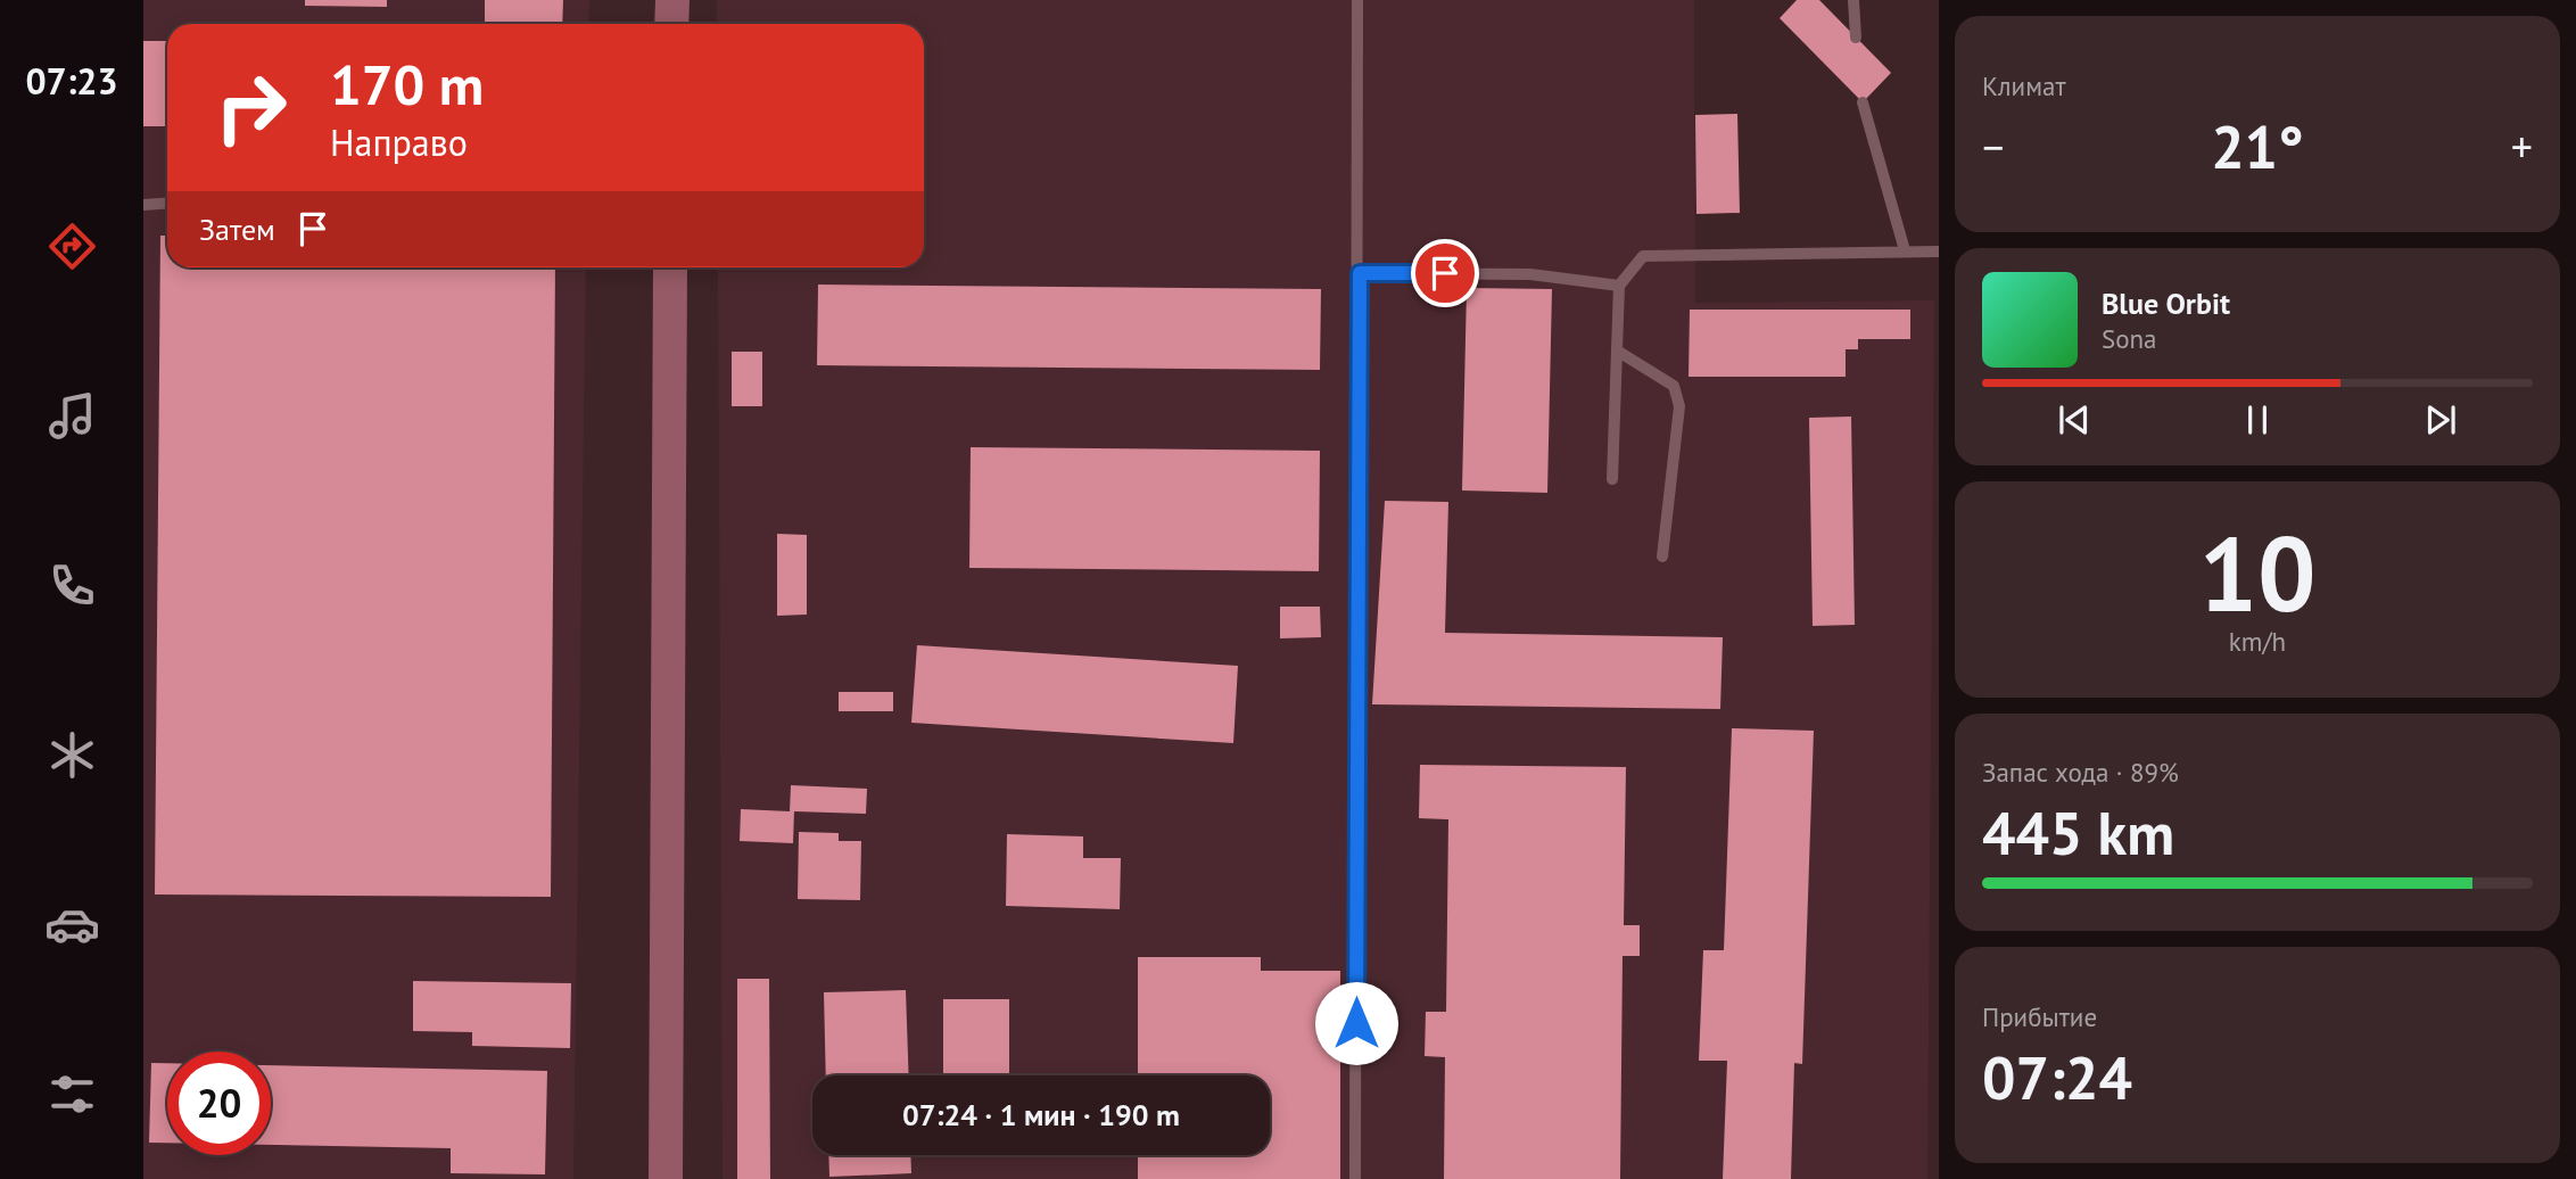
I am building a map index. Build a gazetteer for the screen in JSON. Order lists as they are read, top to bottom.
{
  "page": {
    "tabs": "07:23",
    "tile": [
      "Климат",
      ["10", "km/h"],
      ["Запас хода · 89%", "445 km"],
      ["Прибытие", "07:24"]
    ],
    "turn": ["170 m", "Направо"],
    "heat": ["−", "21°", "+"],
    "then": "Затем",
    "song": ["Blue Orbit", "Sona"],
    "limit": "20",
    "trip": "07:24 · 1 мин · 190 m"
  }
}
